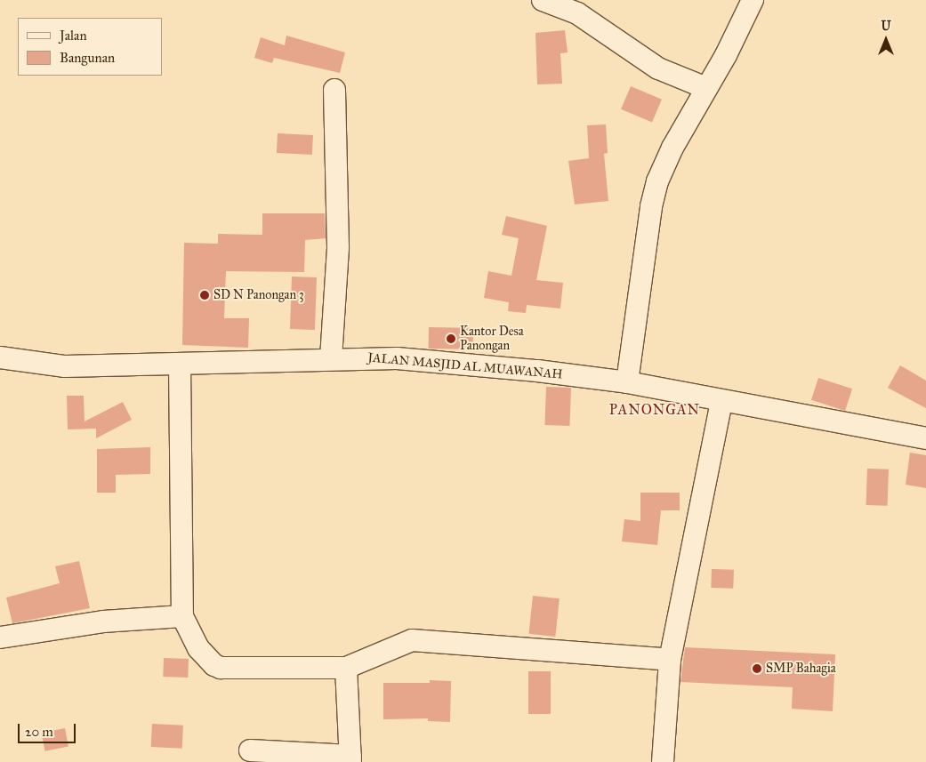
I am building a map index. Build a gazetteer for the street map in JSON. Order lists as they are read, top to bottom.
{
  "streets": {
    "street": ["JALAN MASJID AL MUAWANAH"]
  },
  "districts": ["PANONGAN"],
  "places": ["SD N Panongan 3", "Kantor Desa Panongan", "SMP Bahagia"],
  "legend": ["Jalan", "Bangunan"],
  "scale_bar": "20 m",
  "north": "top"
}
